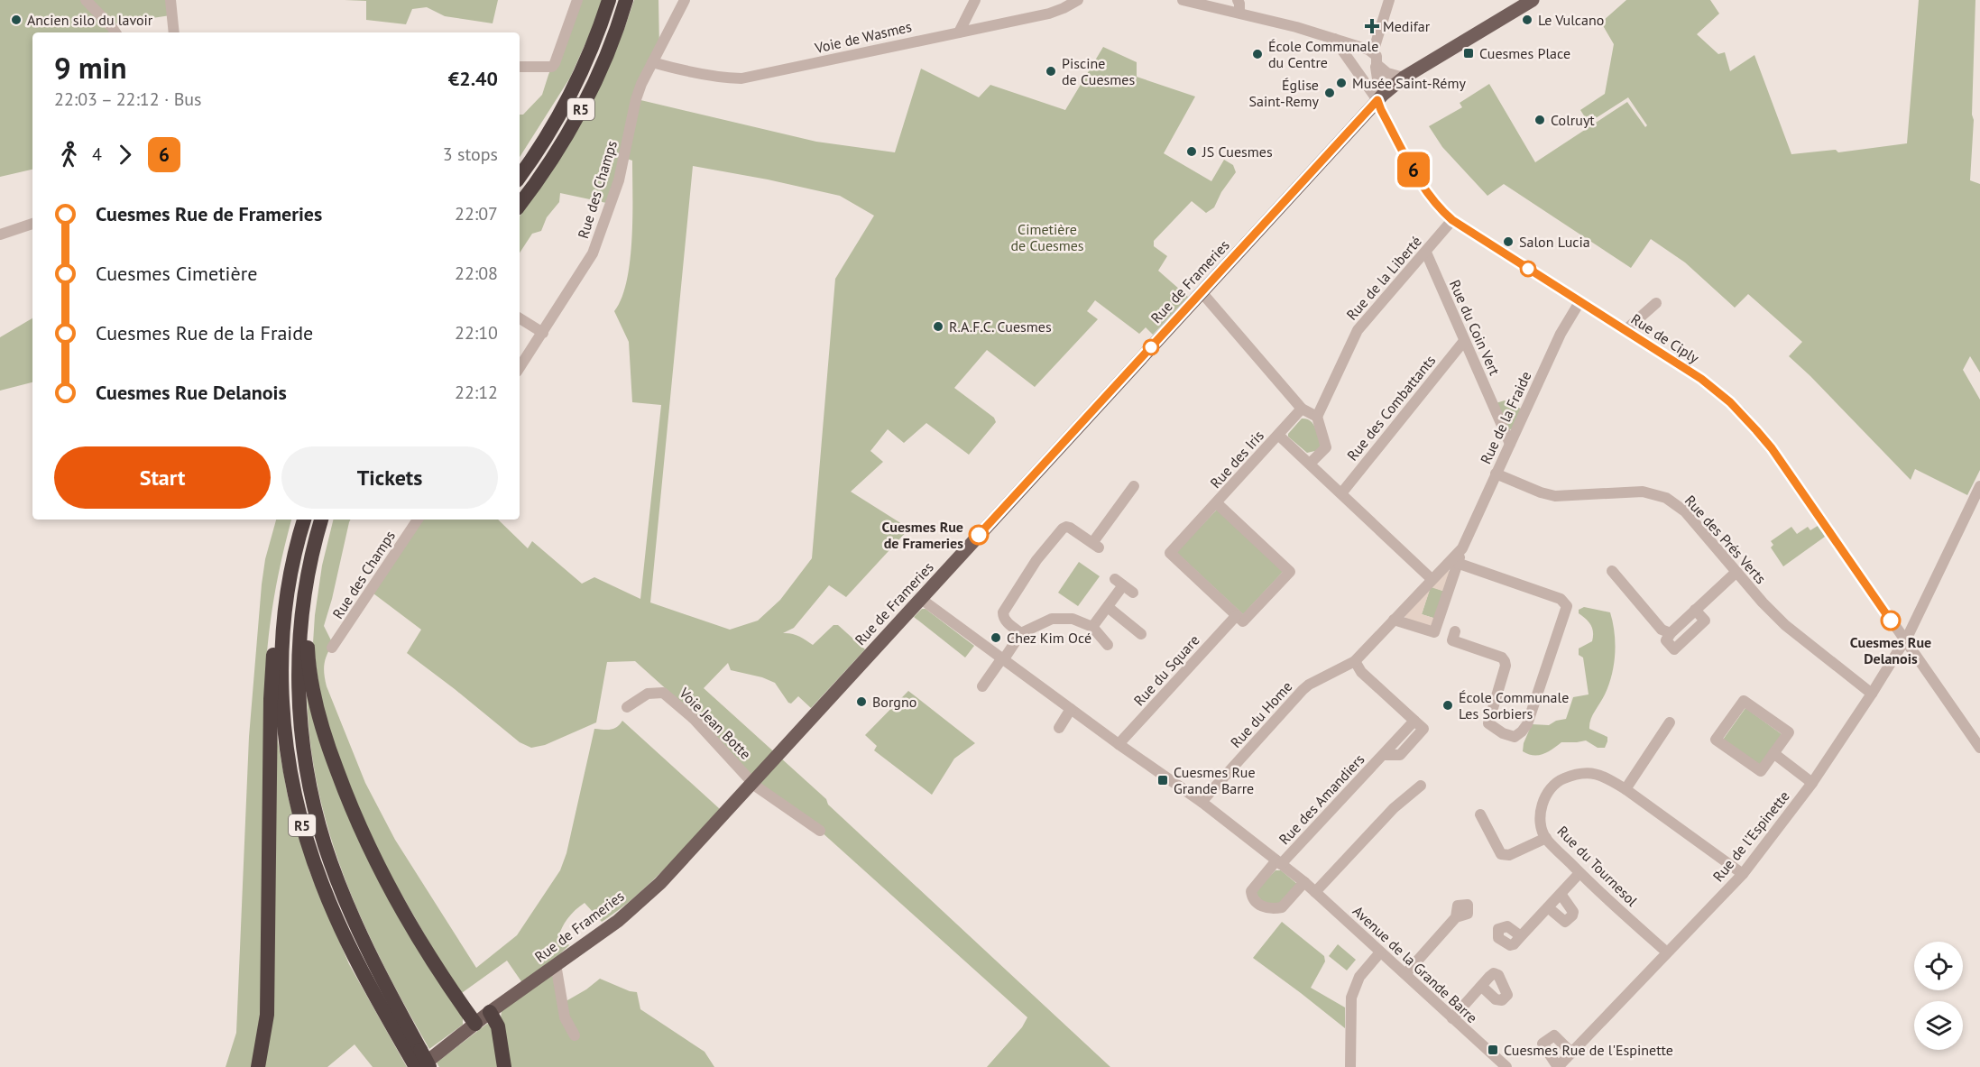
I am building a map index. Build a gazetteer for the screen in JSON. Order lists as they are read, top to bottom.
{
  "streets": {
    "highway": ["R5"],
    "main road": ["Rue de Frameries"],
    "street": [
      "Voie de Wasmes",
      "Rue des Champs",
      "Rue de la Liberté",
      "Rue du Coin Vert",
      "Rue de Ciply",
      "Rue des Combattants",
      "Rue de la Fraide",
      "Rue des Iris",
      "Rue des Prés Verts",
      "Rue du Square",
      "Rue du Home",
      "Voie Jean Botte",
      "Rue des Amandiers",
      "Rue de l'Espinette",
      "Rue du Tournesol",
      "Avenue de la Grande Barre"
    ]
  },
  "crossings": [
    ["Voie de Wasmes", "Rue des Champs"],
    ["R5", "Rue de Frameries"],
    ["Rue de la Liberté", "Rue du Coin Vert"],
    ["Rue de la Liberté", "Rue de Ciply"],
    ["Rue de Frameries", "Rue de Ciply"],
    ["Rue de Frameries", "Voie Jean Botte"],
    ["Rue de Frameries", "Avenue de la Grande Barre"],
    ["Rue du Coin Vert", "Rue des Combattants"],
    ["Rue du Coin Vert", "Rue de la Fraide"],
    ["Rue de Ciply", "Rue de la Fraide"],
    ["Rue de Ciply", "Rue de l'Espinette"],
    ["Rue de la Fraide", "Rue des Prés Verts"],
    ["Rue de la Fraide", "Rue du Home"],
    ["Rue de la Fraide", "Rue des Amandiers"],
    ["Rue des Iris", "Rue du Square"],
    ["Rue des Prés Verts", "Rue de l'Espinette"],
    ["Rue du Square", "Avenue de la Grande Barre"],
    ["Rue du Home", "Rue des Amandiers"],
    ["Rue du Home", "Avenue de la Grande Barre"],
    ["Rue des Amandiers", "Avenue de la Grande Barre"],
    ["Rue de l'Espinette", "Rue du Tournesol"]
  ],
  "parks": ["Cimetière de Cuesmes"],
  "places": {
    "other": [
      "Ancien silo du lavoir",
      "Le Vulcano",
      "École Communale du Centre",
      "Piscine de Cuesmes",
      "Musée Saint-Rémy",
      "Église Saint-Remy",
      "Colruyt",
      "JS Cuesmes",
      "Salon Lucia",
      "R.A.F.C. Cuesmes",
      "Cuesmes Rue de Frameries",
      "Cuesmes Rue Delanois",
      "Chez Kim Océ",
      "Borgno",
      "École Communale Les Sorbiers"
    ],
    "health": ["Medifar"],
    "transit": ["Cuesmes Place", "Cuesmes Rue Grande Barre", "Cuesmes Rue de l'Espinette"]
  },
  "lines": ["bus line 6"],
  "page": {
    "on_map": "6",
    "heading": ["9 min", "22:03 – 22:12 · Bus", "€2.40"],
    "legs": ["4", "6", "3 stops"],
    "list": [
      {
        "name": "Cuesmes Rue de Frameries",
        "value": "22:07"
      },
      {
        "name": "Cuesmes Cimetière",
        "value": "22:08"
      },
      {
        "name": "Cuesmes Rue de la Fraide",
        "value": "22:10"
      },
      {
        "name": "Cuesmes Rue Delanois",
        "value": "22:12"
      }
    ],
    "buttons": ["Start", "Tickets"]
  }
}
